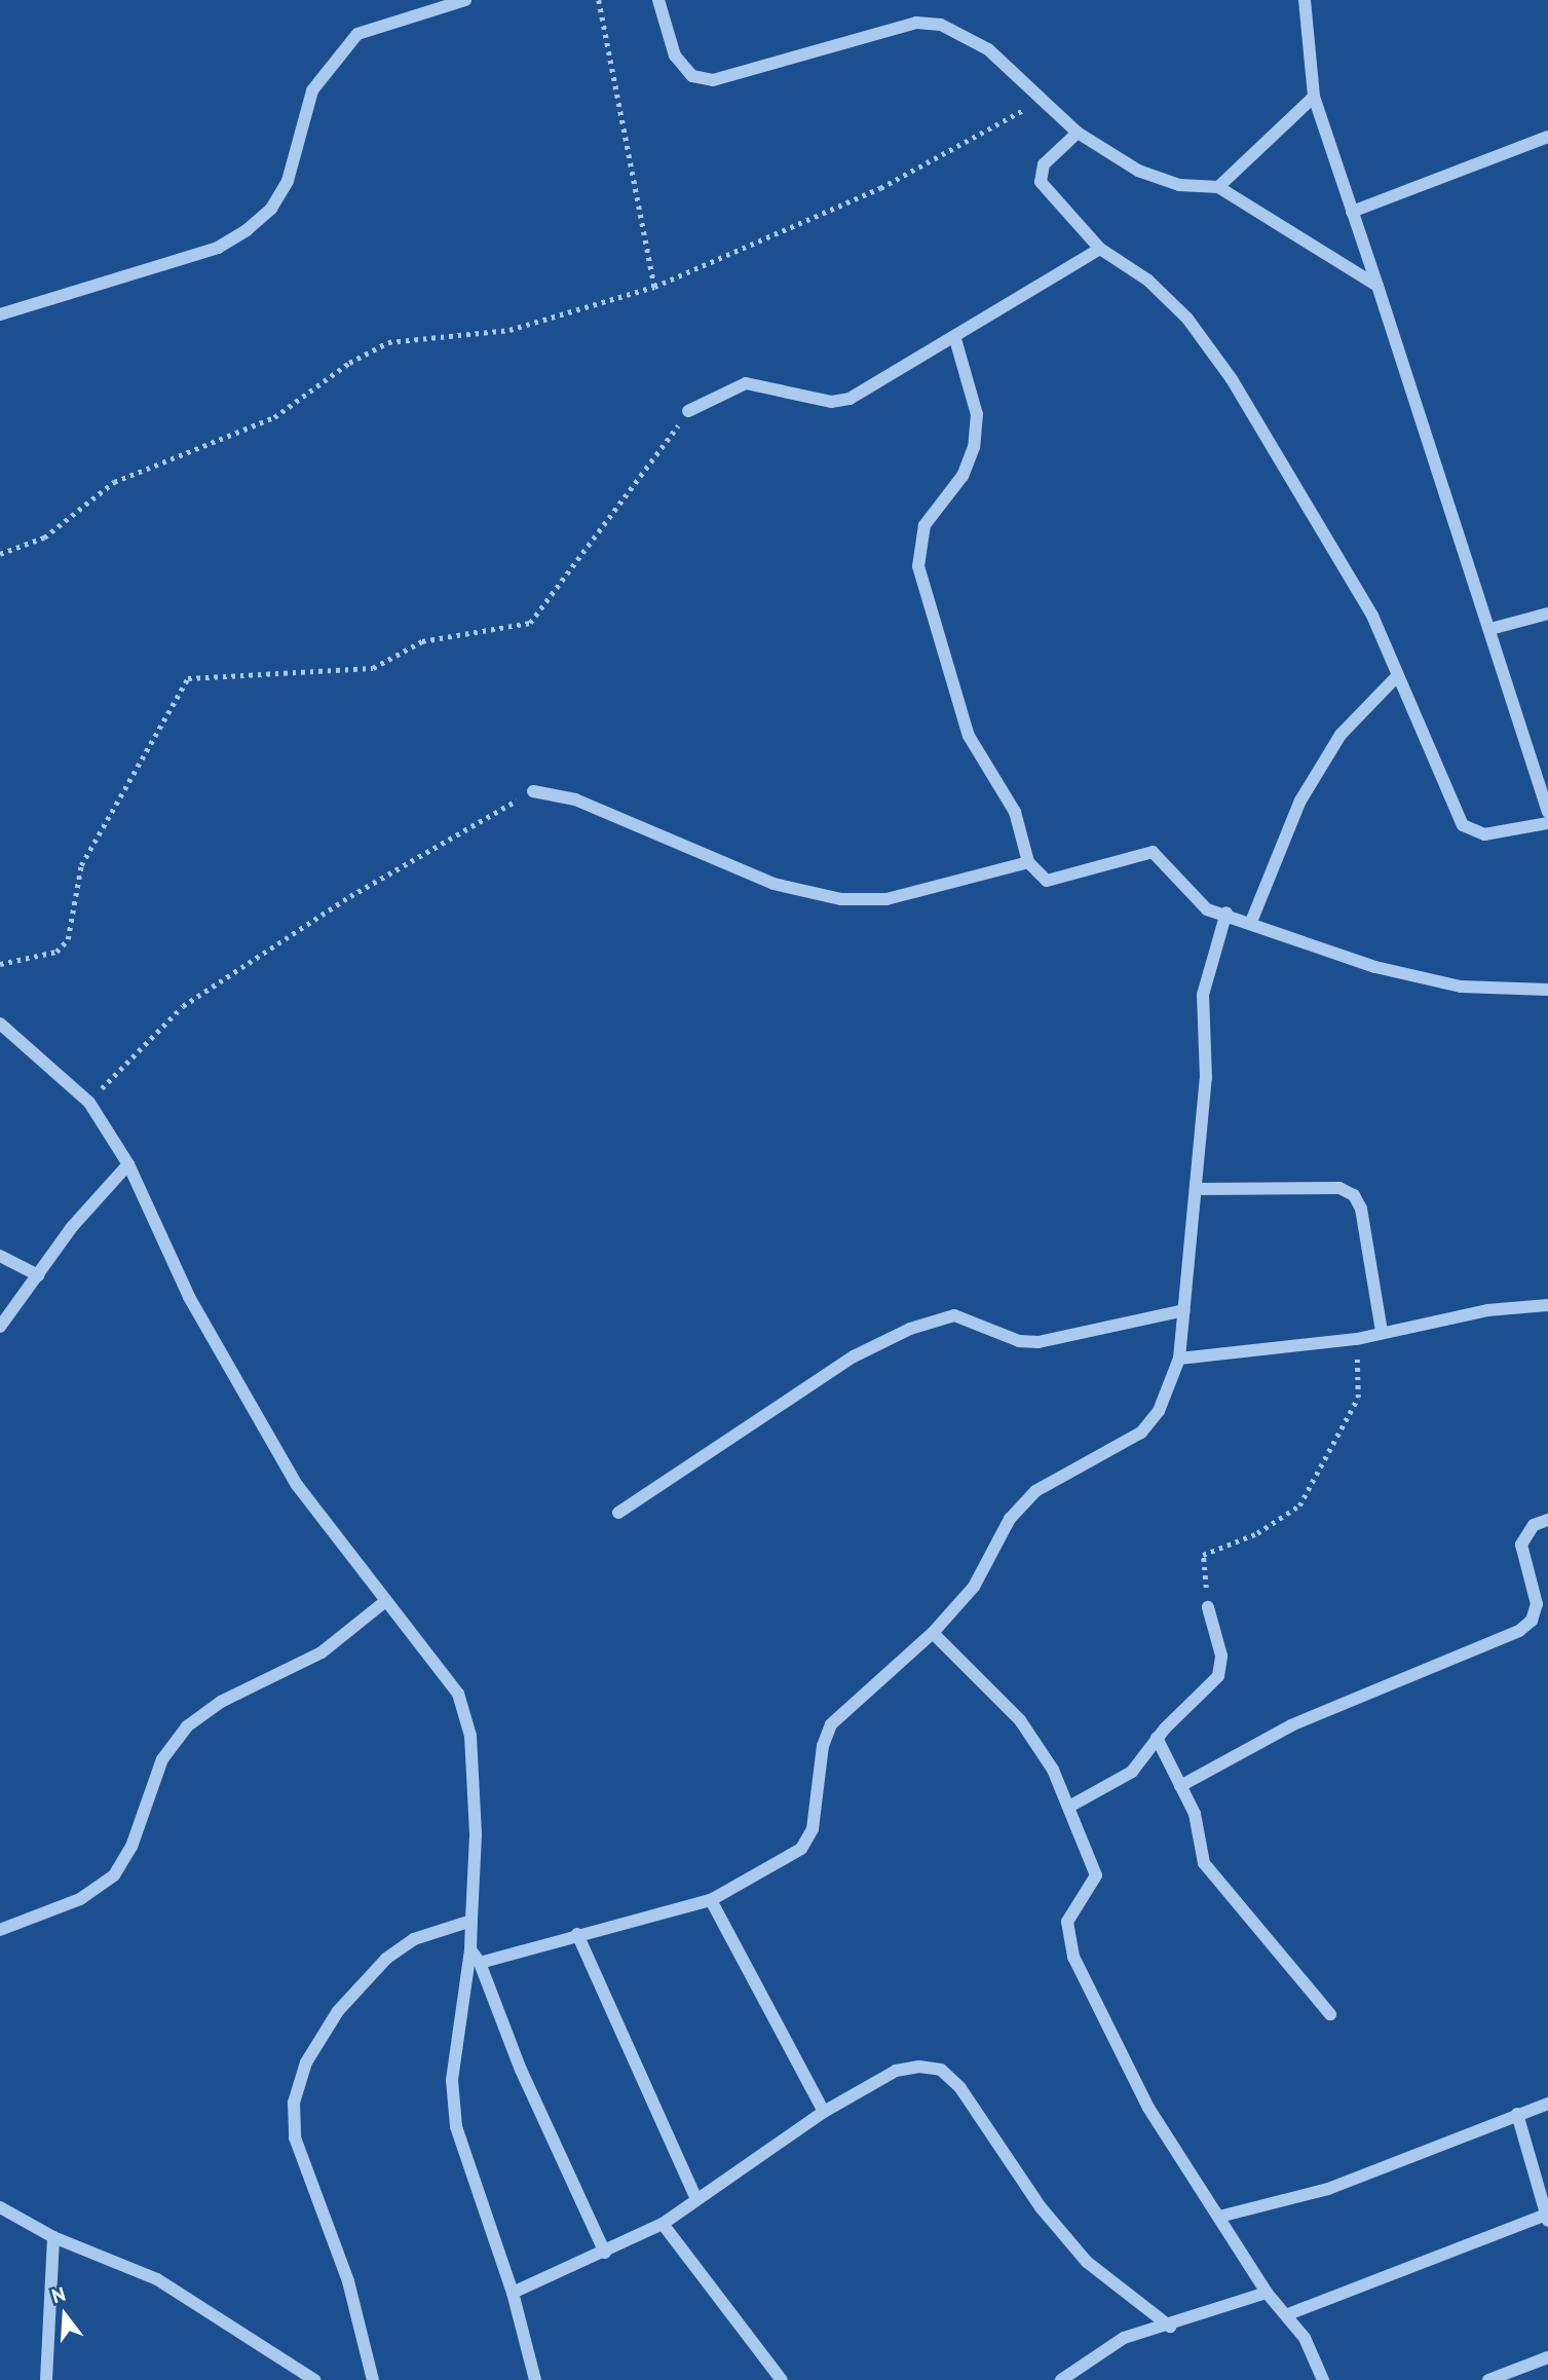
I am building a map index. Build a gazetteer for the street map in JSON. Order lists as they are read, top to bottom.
{
  "north": "top"
}
